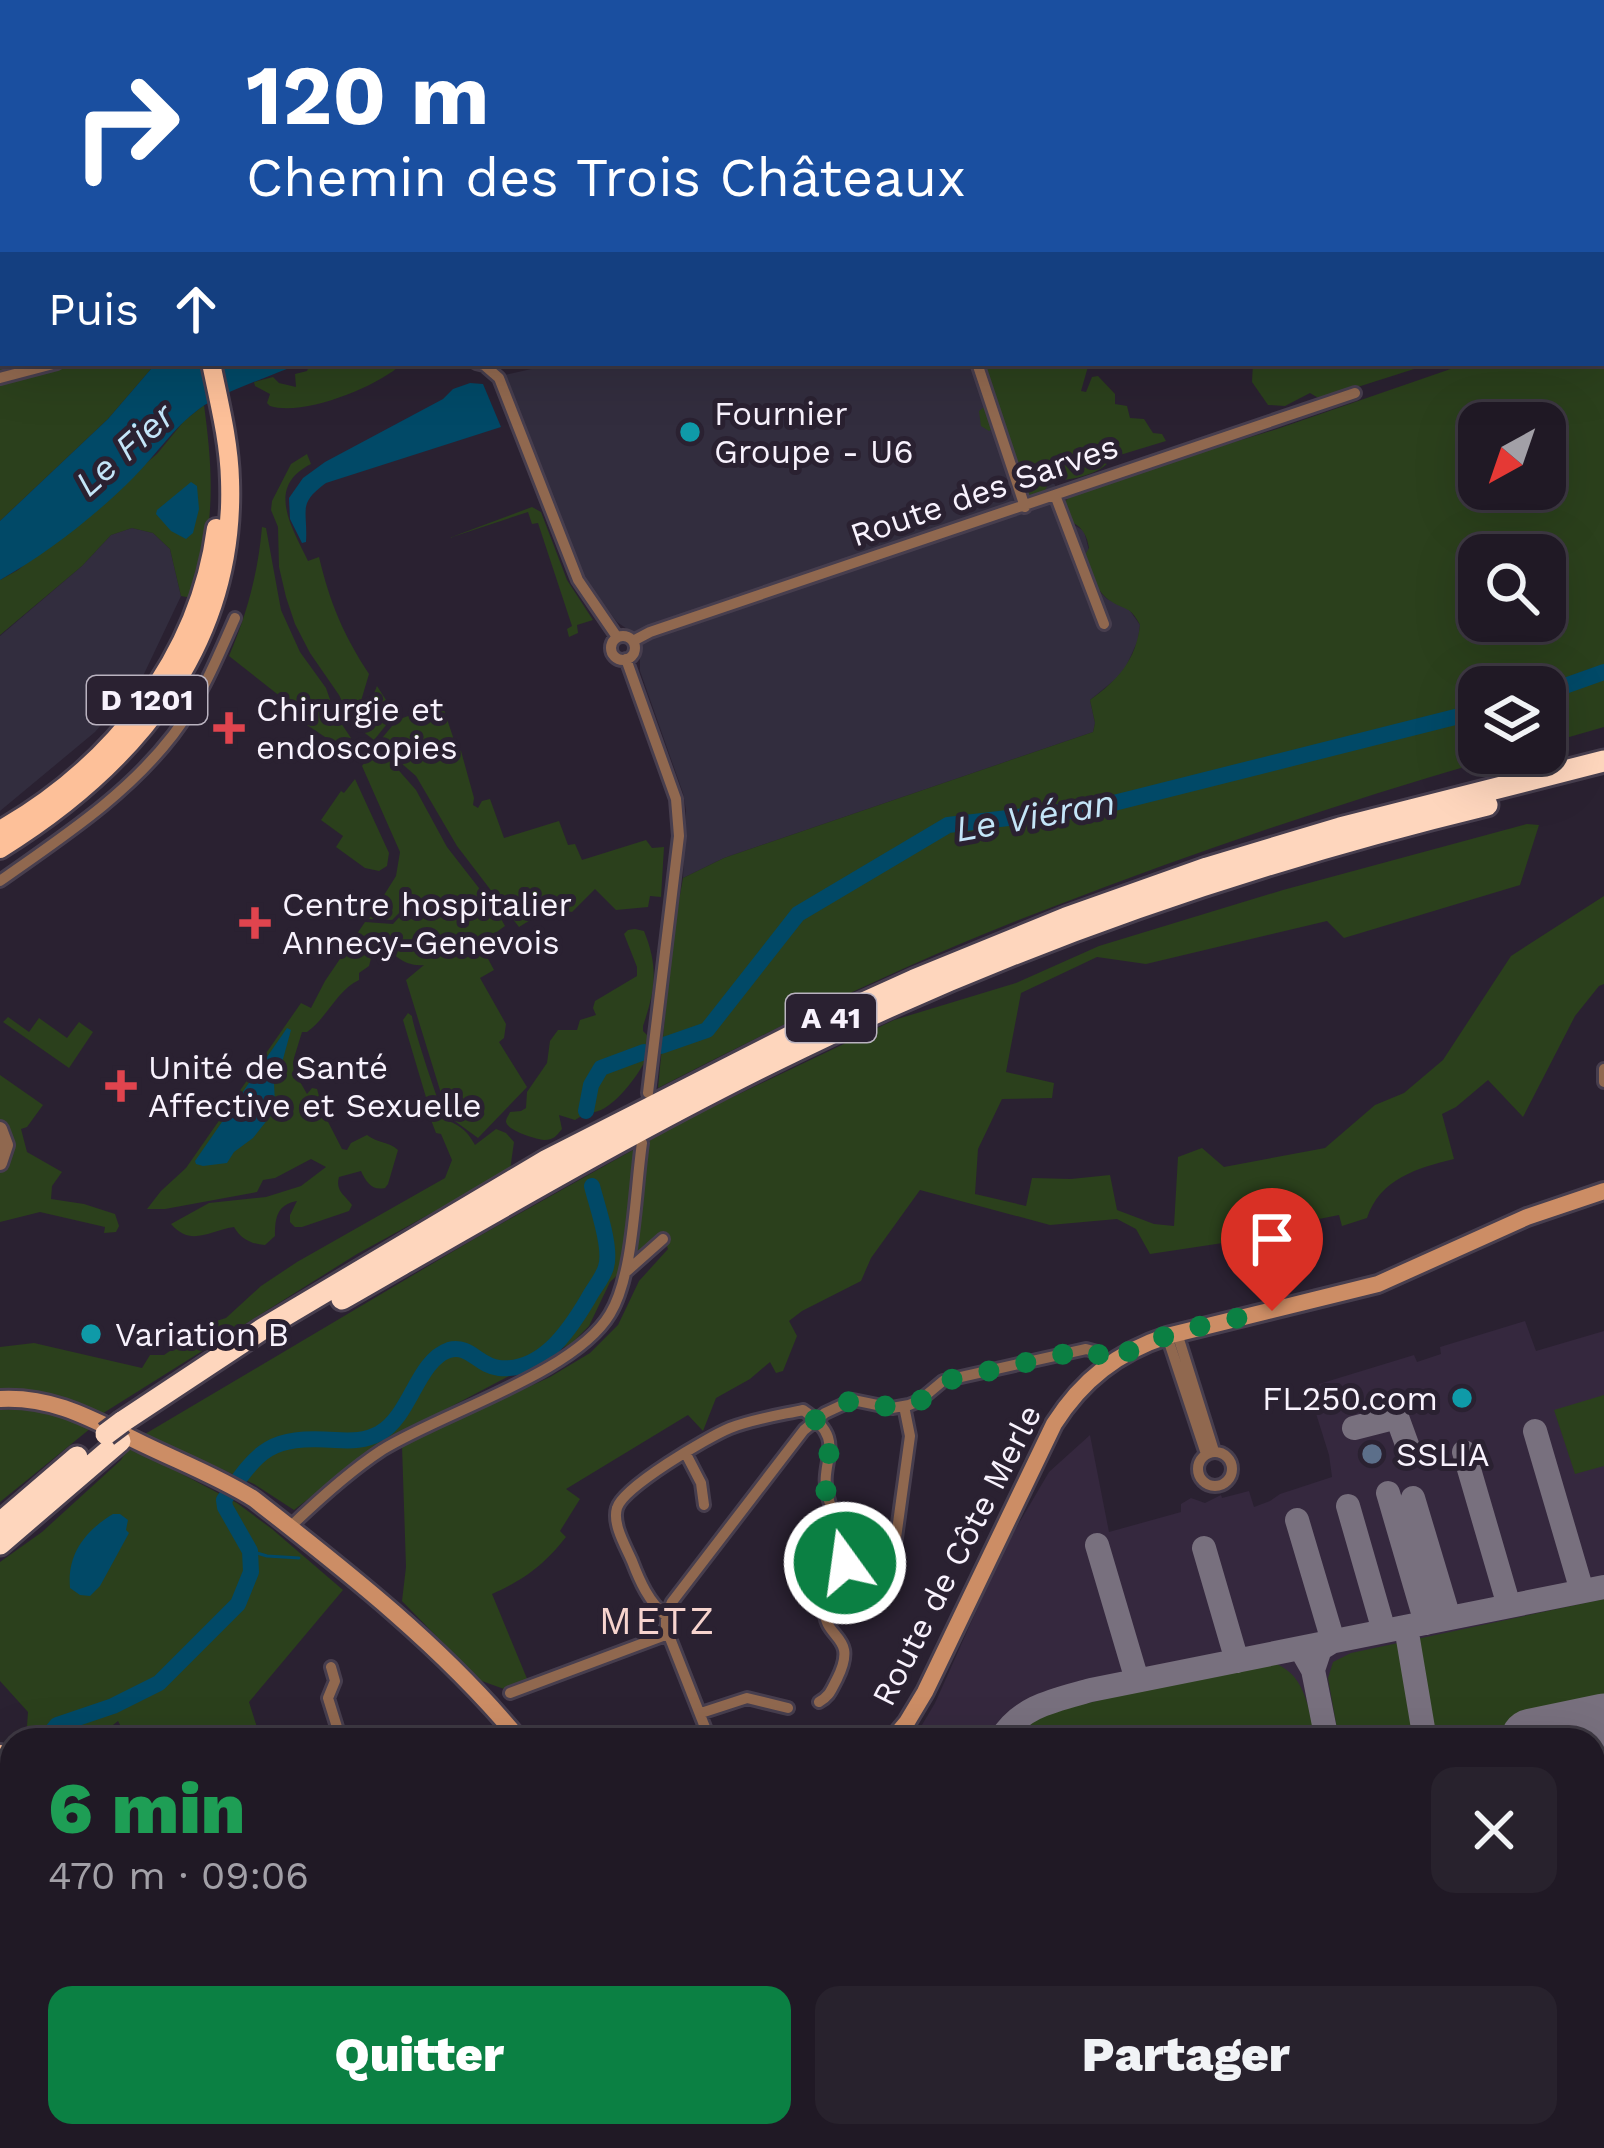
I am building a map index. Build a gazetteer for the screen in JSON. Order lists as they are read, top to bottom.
{
  "streets": {
    "highway": ["D 1201", "A 41"],
    "main road": ["Route de Côte Merle"],
    "street": ["Route des Sarves"]
  },
  "districts": ["METZ"],
  "water": ["Le Fier", "Le Viéran"],
  "places": {
    "other": [
      "Fournier Groupe - U6",
      "Variation B",
      "FL250.com",
      "SSLIA"
    ],
    "health": ["Chirurgie et endoscopies", "Centre hospitalier Annecy-Genevois", "Unité de Santé Affective et Sexuelle"]
  },
  "north": "bottom left",
  "page": {
    "turn": ["120 m", "Chemin des Trois Châteaux"],
    "then": "Puis",
    "heading": ["6 min", "470 m · 09:06"],
    "buttons": ["Quitter", "Partager"]
  }
}
